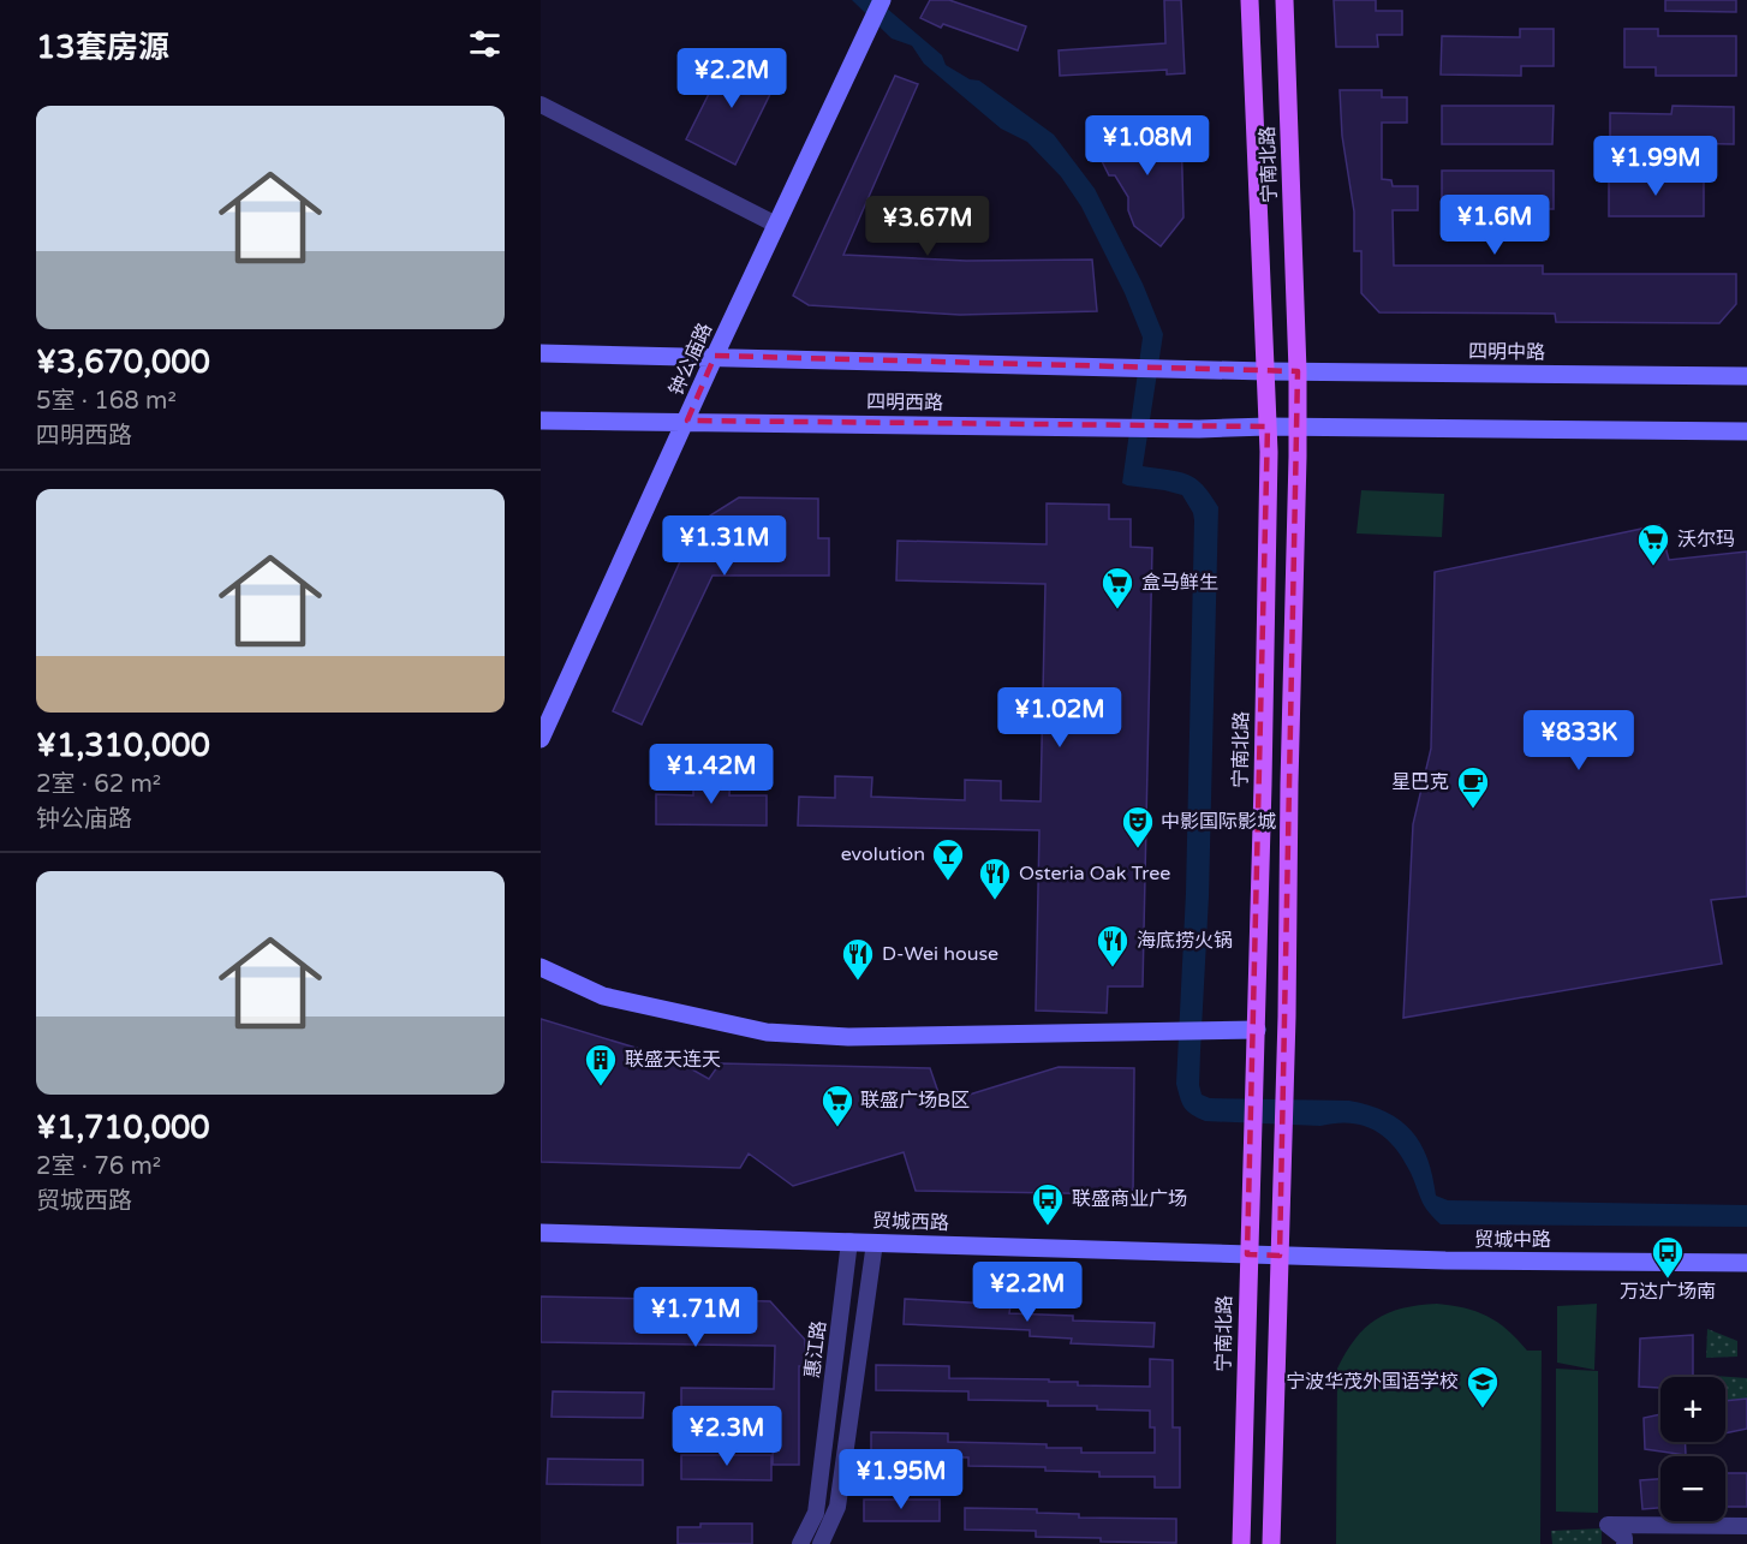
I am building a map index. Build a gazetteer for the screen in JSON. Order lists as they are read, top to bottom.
{
  "streets": {
    "main road": [
      "宁南北路",
      "四明中路",
      "钟公庙路",
      "四明西路",
      "贸城西路",
      "贸城中路"
    ],
    "street": ["惠江路"]
  },
  "crossings": [
    ["宁南北路", "四明中路"],
    ["宁南北路", "四明西路"],
    ["宁南北路", "贸城西路"],
    ["四明中路", "四明西路"],
    ["钟公庙路", "四明西路"],
    ["贸城西路", "贸城中路"],
    ["贸城西路", "惠江路"]
  ],
  "places": {
    "supermarket": ["沃尔玛", "盒马鲜生", "联盛广场B区"],
    "cafe": ["星巴克"],
    "theatre": ["中影国际影城"],
    "bar": ["evolution"],
    "restaurant": ["Osteria Oak Tree", "海底捞火锅", "D-Wei house"],
    "building": ["联盛天连天"],
    "bus stop": ["联盛商业广场", "万达广场南"],
    "school or university": ["宁波华茂外国语学校"]
  },
  "page": {
    "heading": "13套房源",
    "price": [
      "¥2.2M",
      "¥1.08M",
      "¥1.99M",
      "¥1.6M",
      "¥3.67M",
      "¥1.31M",
      "¥1.02M",
      "¥833K",
      "¥1.42M",
      "¥2.2M",
      "¥1.71M",
      "¥2.3M",
      "¥1.95M"
    ],
    "list": [
      {
        "name": "¥3,670,000",
        "note": "5室 · 168 m² · 四明西路"
      },
      {
        "name": "¥1,310,000",
        "note": "2室 · 62 m² · 钟公庙路"
      },
      {
        "name": "¥1,710,000",
        "note": "2室 · 76 m² · 贸城西路"
      }
    ],
    "map_buttons": ["+", "−"]
  }
}
